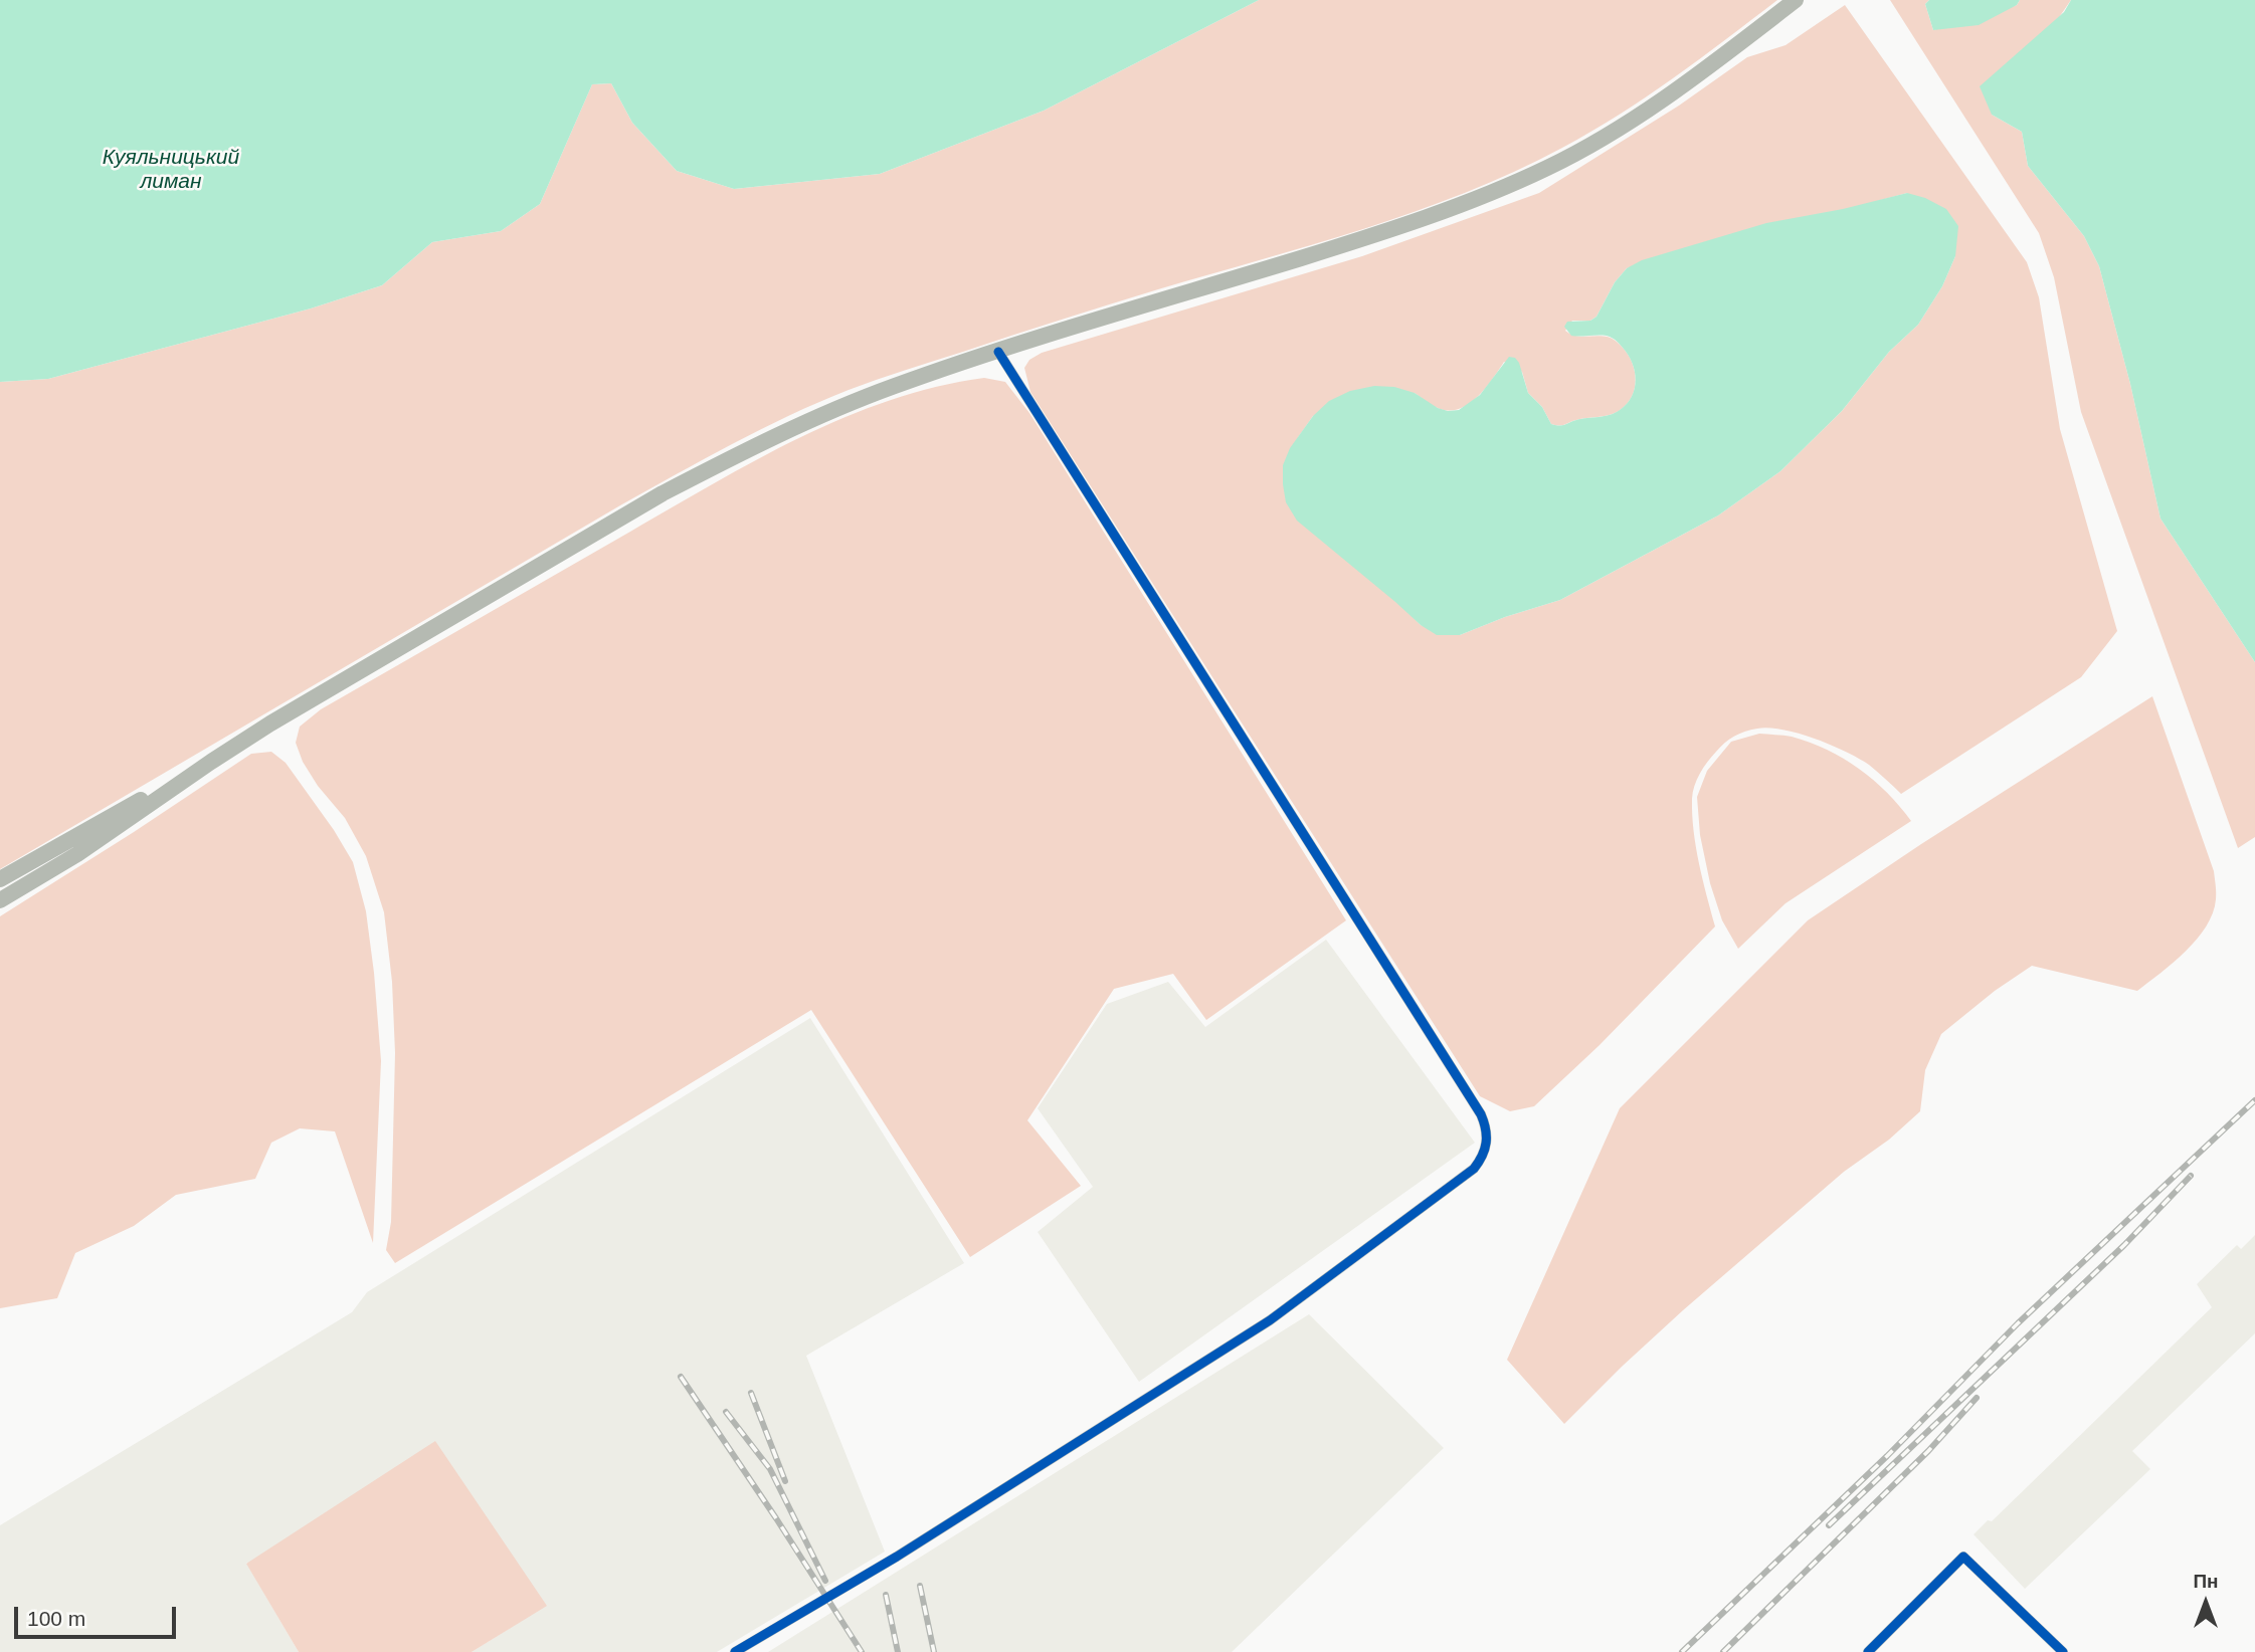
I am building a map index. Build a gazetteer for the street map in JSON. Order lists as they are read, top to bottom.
{
  "water": ["Куяльницький лиман"],
  "scale_bar": "100 m",
  "north": "top"
}
